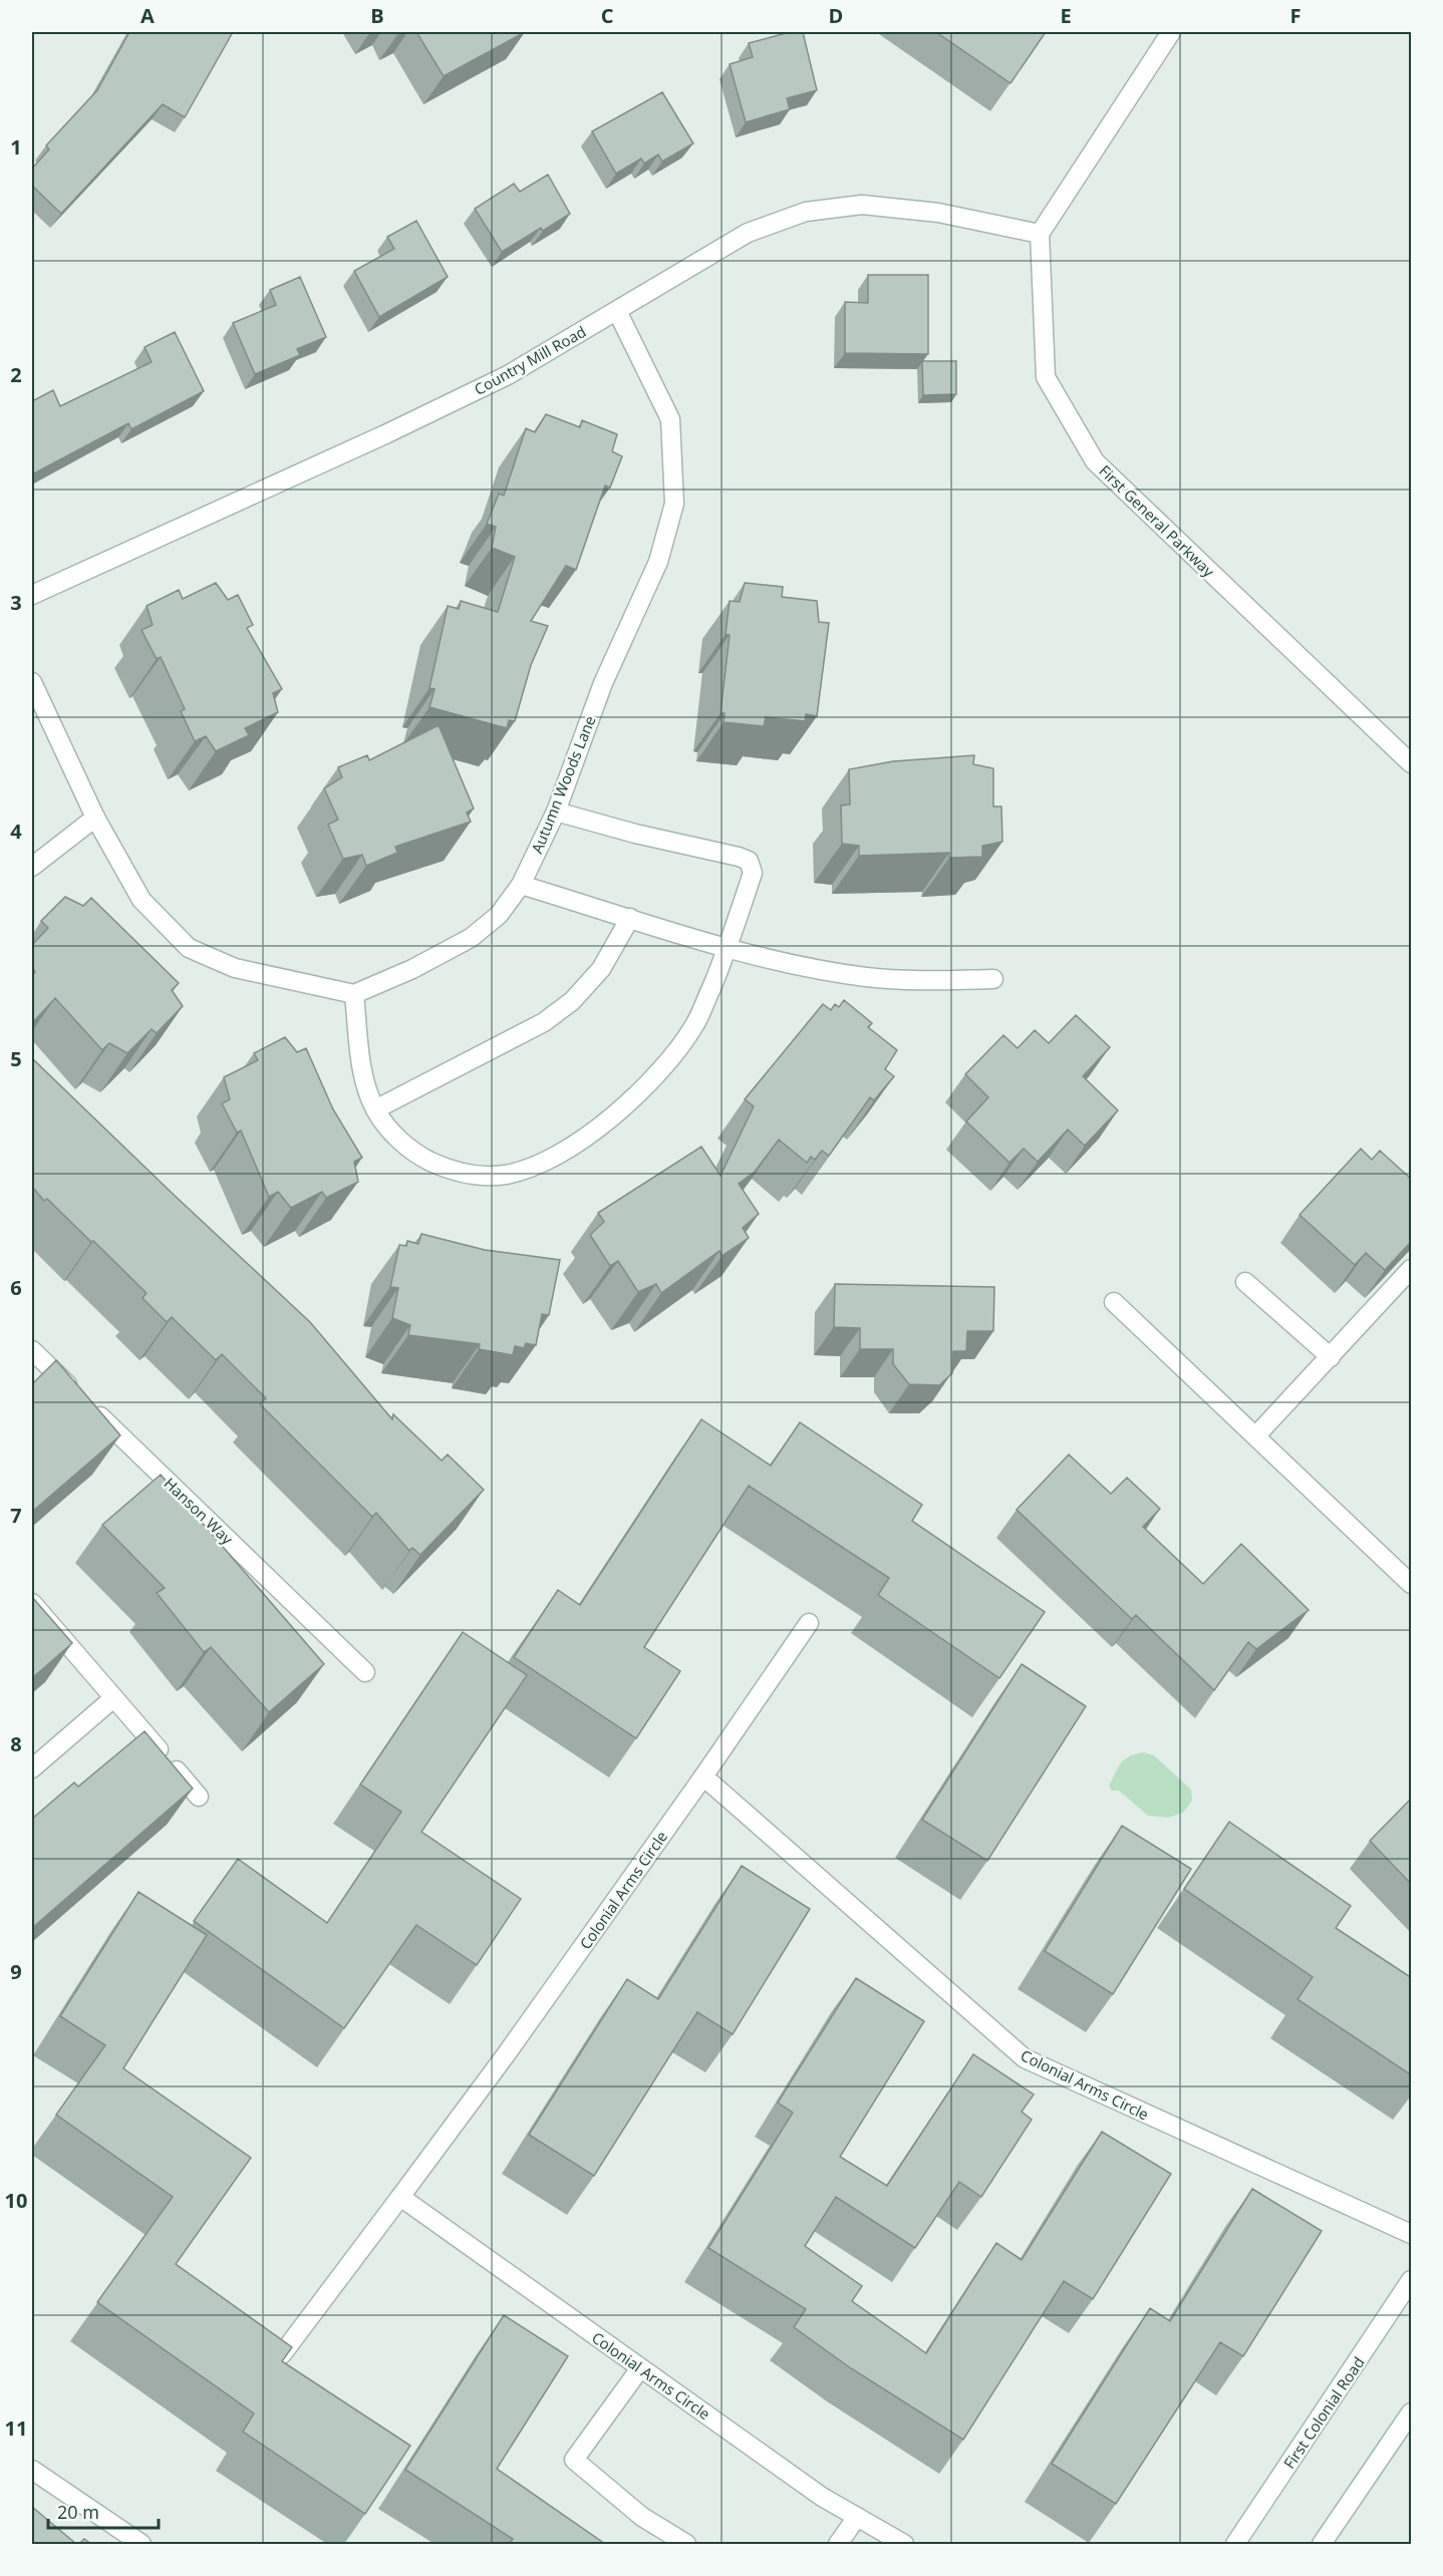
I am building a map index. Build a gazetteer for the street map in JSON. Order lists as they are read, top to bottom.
{
  "streets": {
    "street": [
      "Country Mill Road",
      "First General Parkway",
      "Autumn Woods Lane",
      "Hanson Way",
      "Colonial Arms Circle",
      "First Colonial Road"
    ]
  },
  "crossings": [
    ["Country Mill Road", "First General Parkway"],
    ["Country Mill Road", "Autumn Woods Lane"]
  ],
  "scale_bar": "20 m",
  "grid": {
    "columns": [
      "A",
      "B",
      "C",
      "D",
      "E",
      "F"
    ],
    "rows": [
      "1",
      "2",
      "3",
      "4",
      "5",
      "6",
      "7",
      "8",
      "9",
      "10",
      "11"
    ]
  }
}
